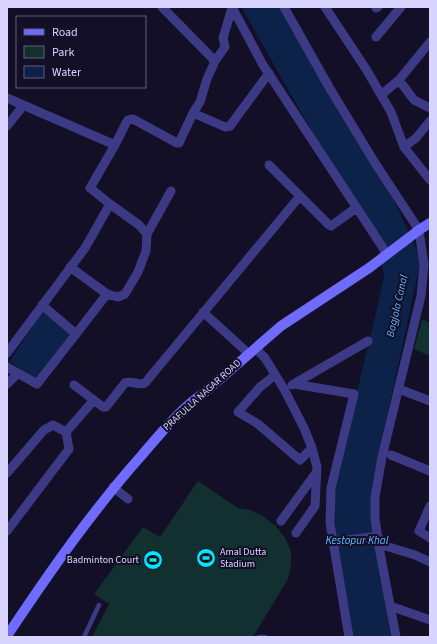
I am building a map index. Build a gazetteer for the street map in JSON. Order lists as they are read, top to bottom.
{
  "streets": {
    "street": ["PRAFULLA NAGAR ROAD"]
  },
  "water": ["Bagjola Canal", "Kestopur Khal"],
  "places": {
    "sports": ["Amal Dutta Stadium", "Badminton Court"]
  },
  "legend": ["Road", "Park", "Water"]
}
